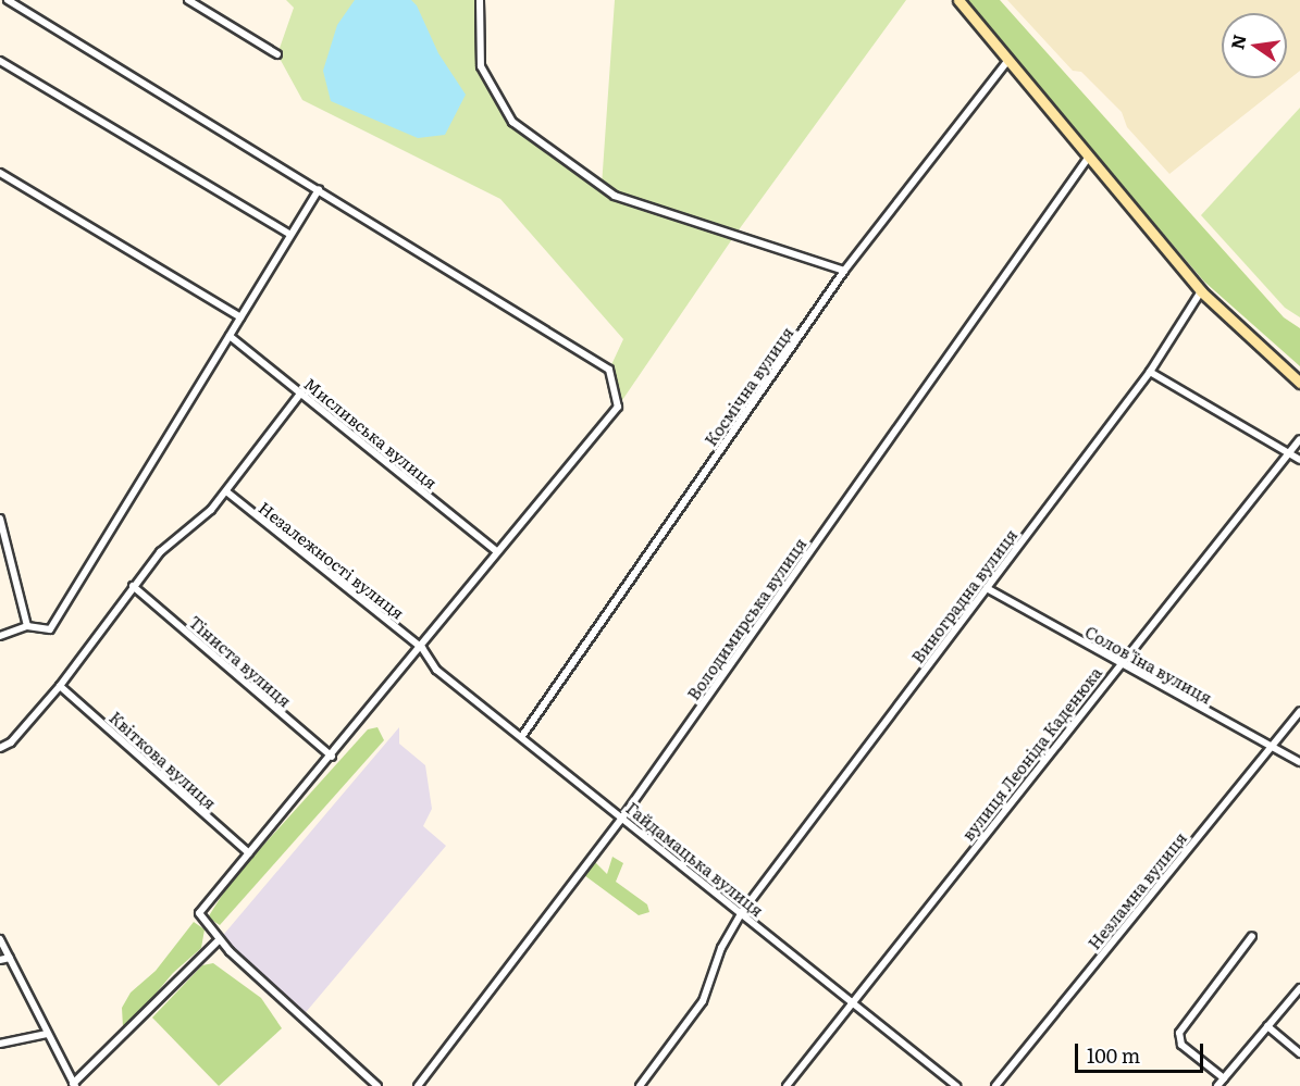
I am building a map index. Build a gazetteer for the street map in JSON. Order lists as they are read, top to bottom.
{
  "streets": {
    "street": [
      "Космічна вулиця",
      "Мисливська вулиця",
      "Незалежності вулиця",
      "Виноградна вулиця",
      "Володимирська вулиця",
      "Тіниста вулиця",
      "Солов'їна вулиця",
      "вулиця Леоніда Каденюка",
      "Квіткова вулиця",
      "Гайдамацька вулиця",
      "Незламна вулиця"
    ]
  },
  "crossings": [
    ["Космічна вулиця", "Гайдамацька вулиця"],
    ["Незалежності вулиця", "Гайдамацька вулиця"],
    ["Виноградна вулиця", "Солов'їна вулиця"],
    ["Виноградна вулиця", "Гайдамацька вулиця"],
    ["Володимирська вулиця", "Гайдамацька вулиця"],
    ["Солов'їна вулиця", "вулиця Леоніда Каденюка"],
    ["Солов'їна вулиця", "Незламна вулиця"],
    ["вулиця Леоніда Каденюка", "Гайдамацька вулиця"]
  ],
  "scale_bar": "100 m",
  "north": "left"
}
